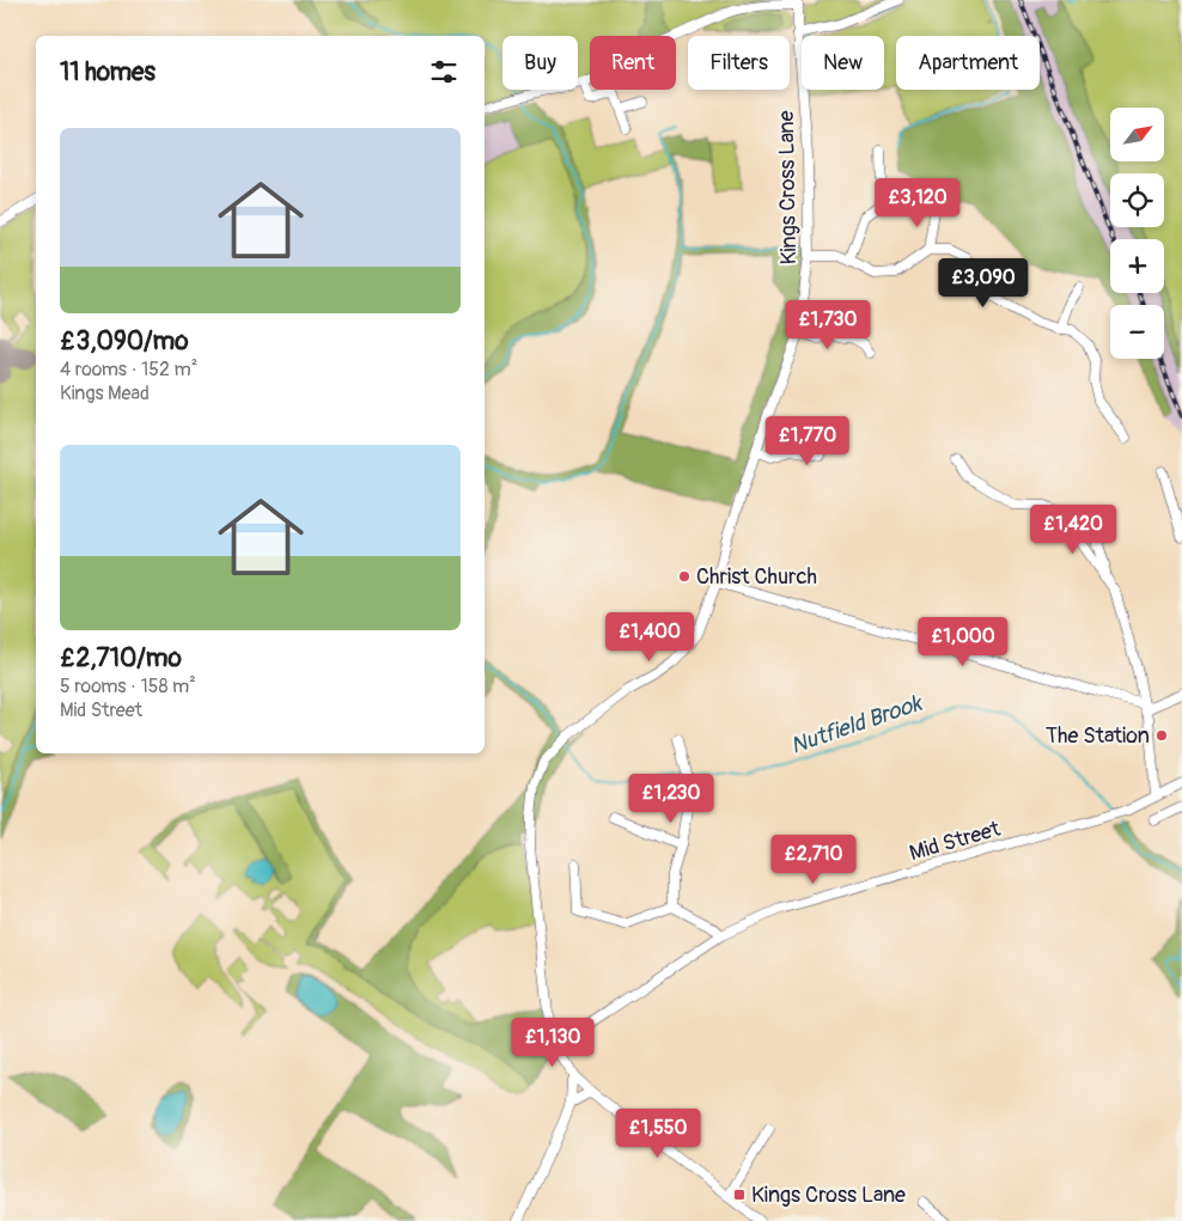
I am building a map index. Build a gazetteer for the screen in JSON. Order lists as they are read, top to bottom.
{
  "streets": {
    "street": ["Kings Cross Lane", "Mid Street"]
  },
  "crossings": [
    ["Kings Cross Lane", "Mid Street"]
  ],
  "water": ["Nutfield Brook"],
  "places": {
    "other": ["Christ Church", "The Station"],
    "transit": ["Kings Cross Lane"]
  },
  "north": "top right",
  "page": {
    "chip": [
      "Buy",
      "Rent",
      "Filters",
      "New",
      "Apartment"
    ],
    "heading": "11 homes",
    "map_buttons": ["+", "−"],
    "list": [
      {
        "name": "£3,090/mo",
        "note": "4 rooms · 152 m² · Kings Mead"
      },
      {
        "name": "£2,710/mo",
        "note": "5 rooms · 158 m² · Mid Street"
      }
    ],
    "price": [
      "£3,120",
      "£3,090",
      "£1,730",
      "£1,770",
      "£1,420",
      "£1,400",
      "£1,000",
      "£1,230",
      "£2,710",
      "£1,130",
      "£1,550"
    ]
  }
}
